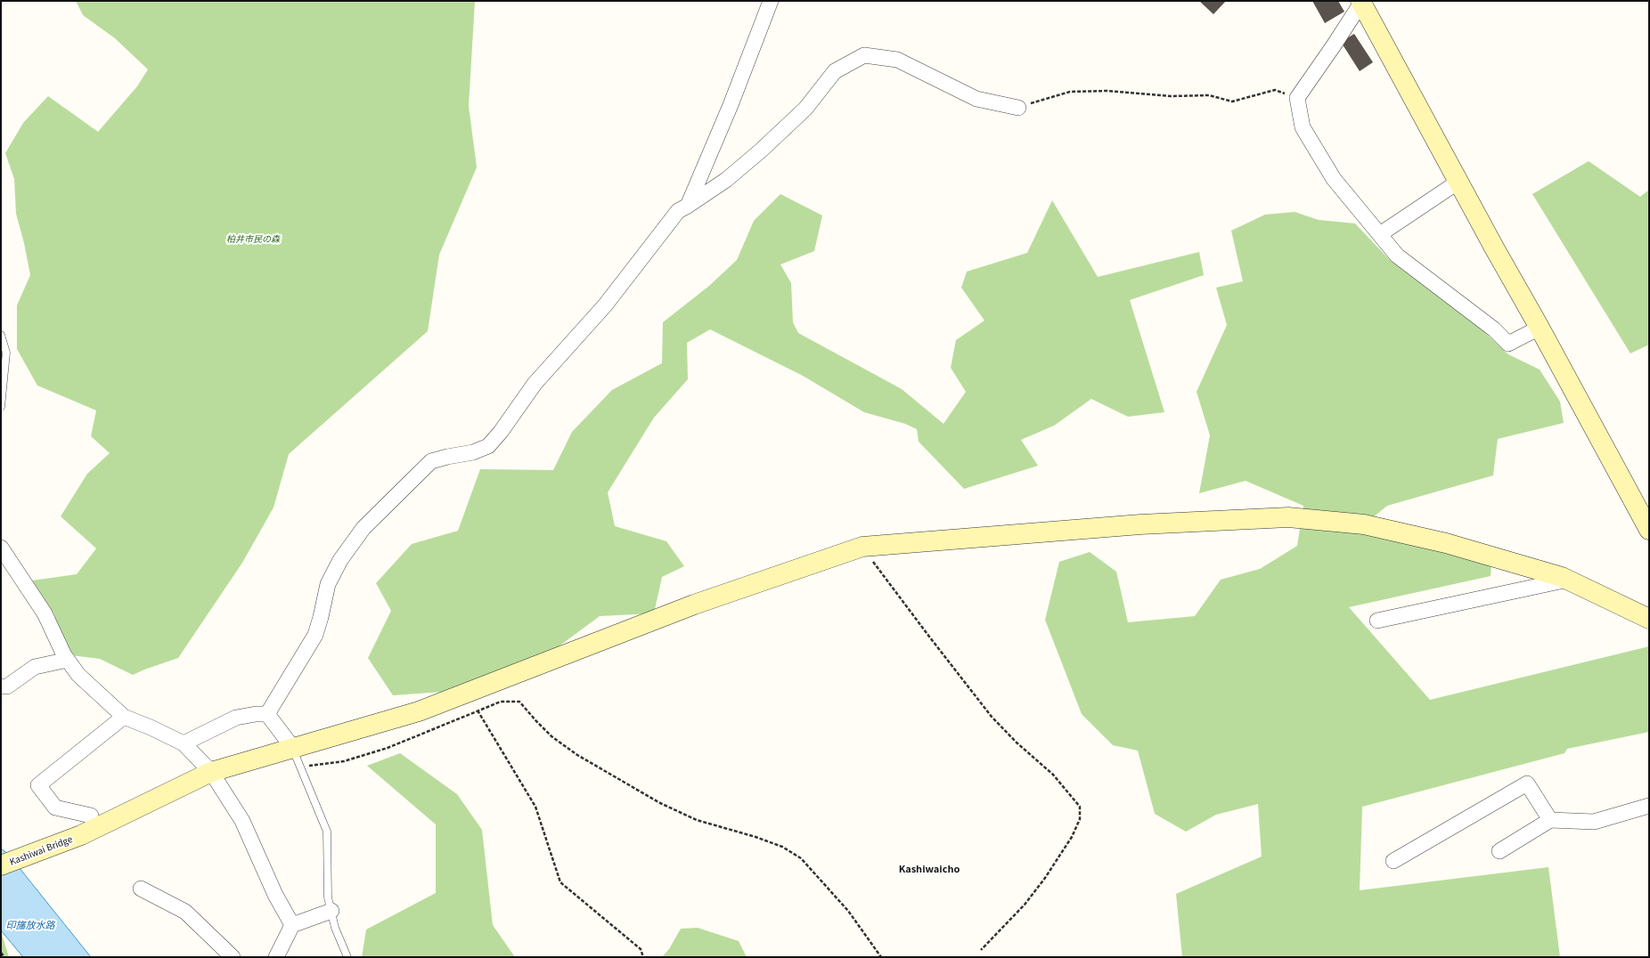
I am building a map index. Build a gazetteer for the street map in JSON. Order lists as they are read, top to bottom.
{
  "streets": {
    "street": ["Kashiwai Bridge"]
  },
  "districts": ["Kashiwaicho"],
  "water": ["印旛放水路"],
  "parks": ["柏井市民の森"]
}
